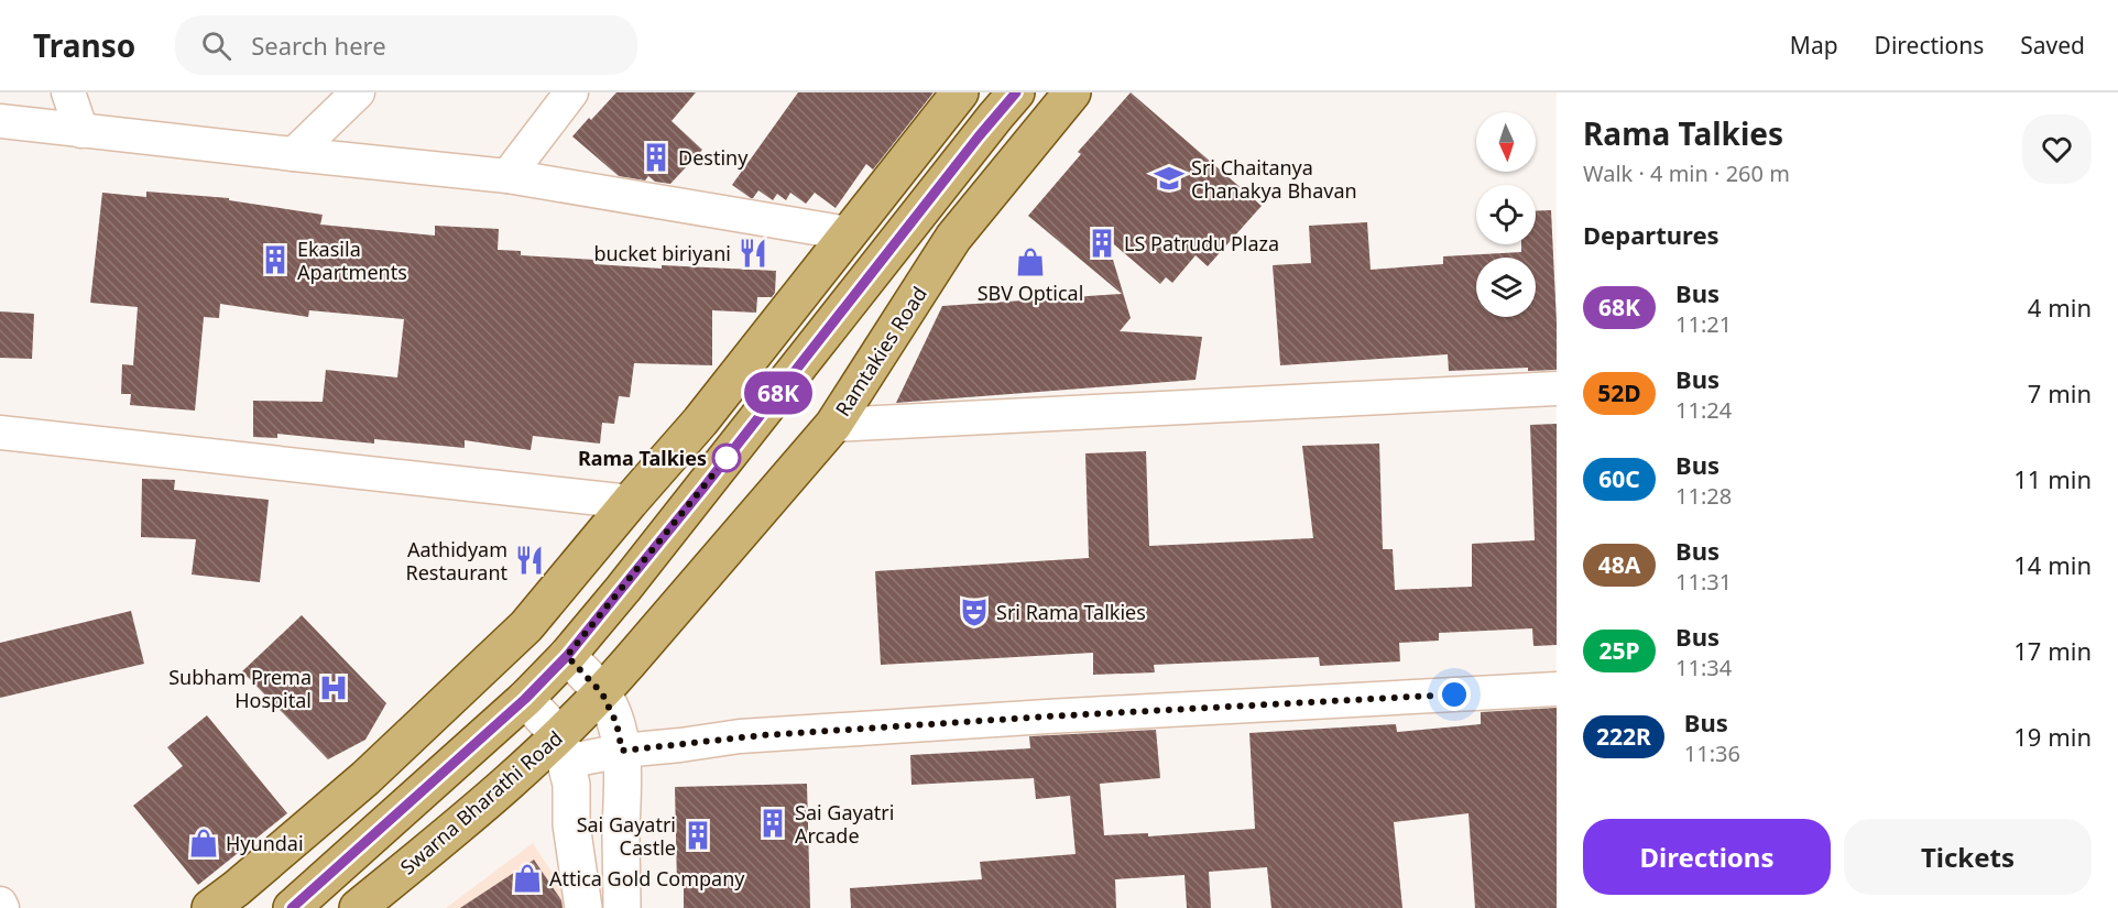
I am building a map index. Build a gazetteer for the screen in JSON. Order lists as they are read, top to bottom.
{
  "streets": {
    "main road": ["Ramtakies Road", "Swarna Bharathi Road"]
  },
  "crossings": [
    ["Ramtakies Road", "Swarna Bharathi Road"]
  ],
  "places": {
    "building": [
      "Destiny",
      "LS Patrudu Plaza",
      "Ekasila Apartments",
      "Sai Gayatri Arcade",
      "Sai Gayatri Castle"
    ],
    "school or university": ["Sri Chaitanya Chanakya Bhavan"],
    "restaurant": ["bucket biriyani", "Aathidyam Restaurant"],
    "shop": ["SBV Optical", "Hyundai", "Attica Gold Company"],
    "other": ["Rama Talkies"],
    "theatre": ["Sri Rama Talkies"],
    "hospital": ["Subham Prema Hospital"]
  },
  "lines": ["bus line 68K"],
  "north": "bottom",
  "page": {
    "header": "Transo",
    "search": "Search here",
    "nav": ["Map", "Directions", "Saved"],
    "on_map": "68K",
    "heading": [
      ["Rama Talkies", "Walk · 4 min · 260 m"],
      "Departures"
    ],
    "list": [
      {
        "mark": "68K",
        "name": "Bus",
        "note": "11:21",
        "value": "4 min"
      },
      {
        "mark": "52D",
        "name": "Bus",
        "note": "11:24",
        "value": "7 min"
      },
      {
        "mark": "60C",
        "name": "Bus",
        "note": "11:28",
        "value": "11 min"
      },
      {
        "mark": "48A",
        "name": "Bus",
        "note": "11:31",
        "value": "14 min"
      },
      {
        "mark": "25P",
        "name": "Bus",
        "note": "11:34",
        "value": "17 min"
      },
      {
        "mark": "222R",
        "name": "Bus",
        "note": "11:36",
        "value": "19 min"
      }
    ],
    "buttons": ["Directions", "Tickets"]
  }
}
